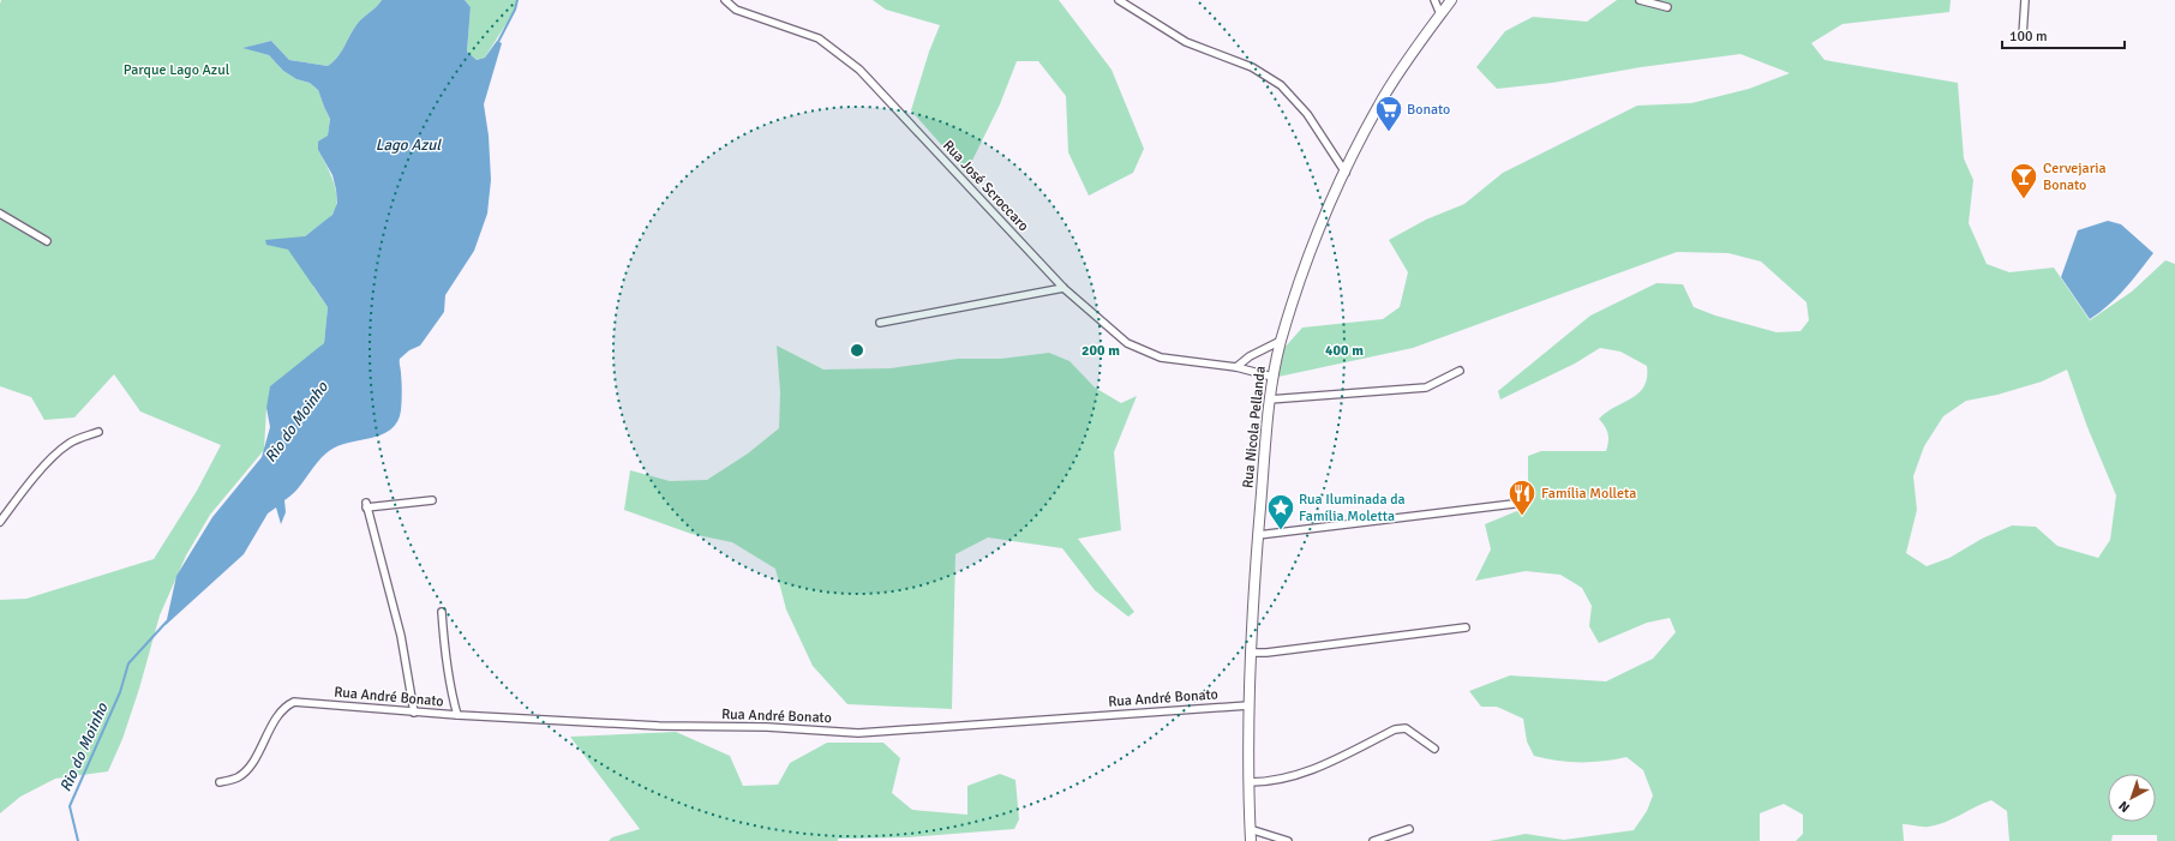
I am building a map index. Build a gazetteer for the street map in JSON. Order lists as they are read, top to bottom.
{
  "streets": {
    "main road": ["Rua Nicola Pellanda"],
    "street": ["Rua José Scroccaro", "Rua André Bonato"]
  },
  "crossings": [
    ["Rua José Scroccaro", "Rua Nicola Pellanda"],
    ["Rua Nicola Pellanda", "Rua André Bonato"]
  ],
  "water": ["Lago Azul", "Rio do Moinho"],
  "parks": ["Parque Lago Azul"],
  "places": {
    "supermarket": ["Bonato"],
    "bar": ["Cervejaria Bonato"],
    "restaurant": ["Família Molleta"],
    "place": ["Rua Iluminada da Família Moletta"]
  },
  "scale_bar": "100 m",
  "north": "bottom left",
  "rings": ["200 m", "400 m"]
}
